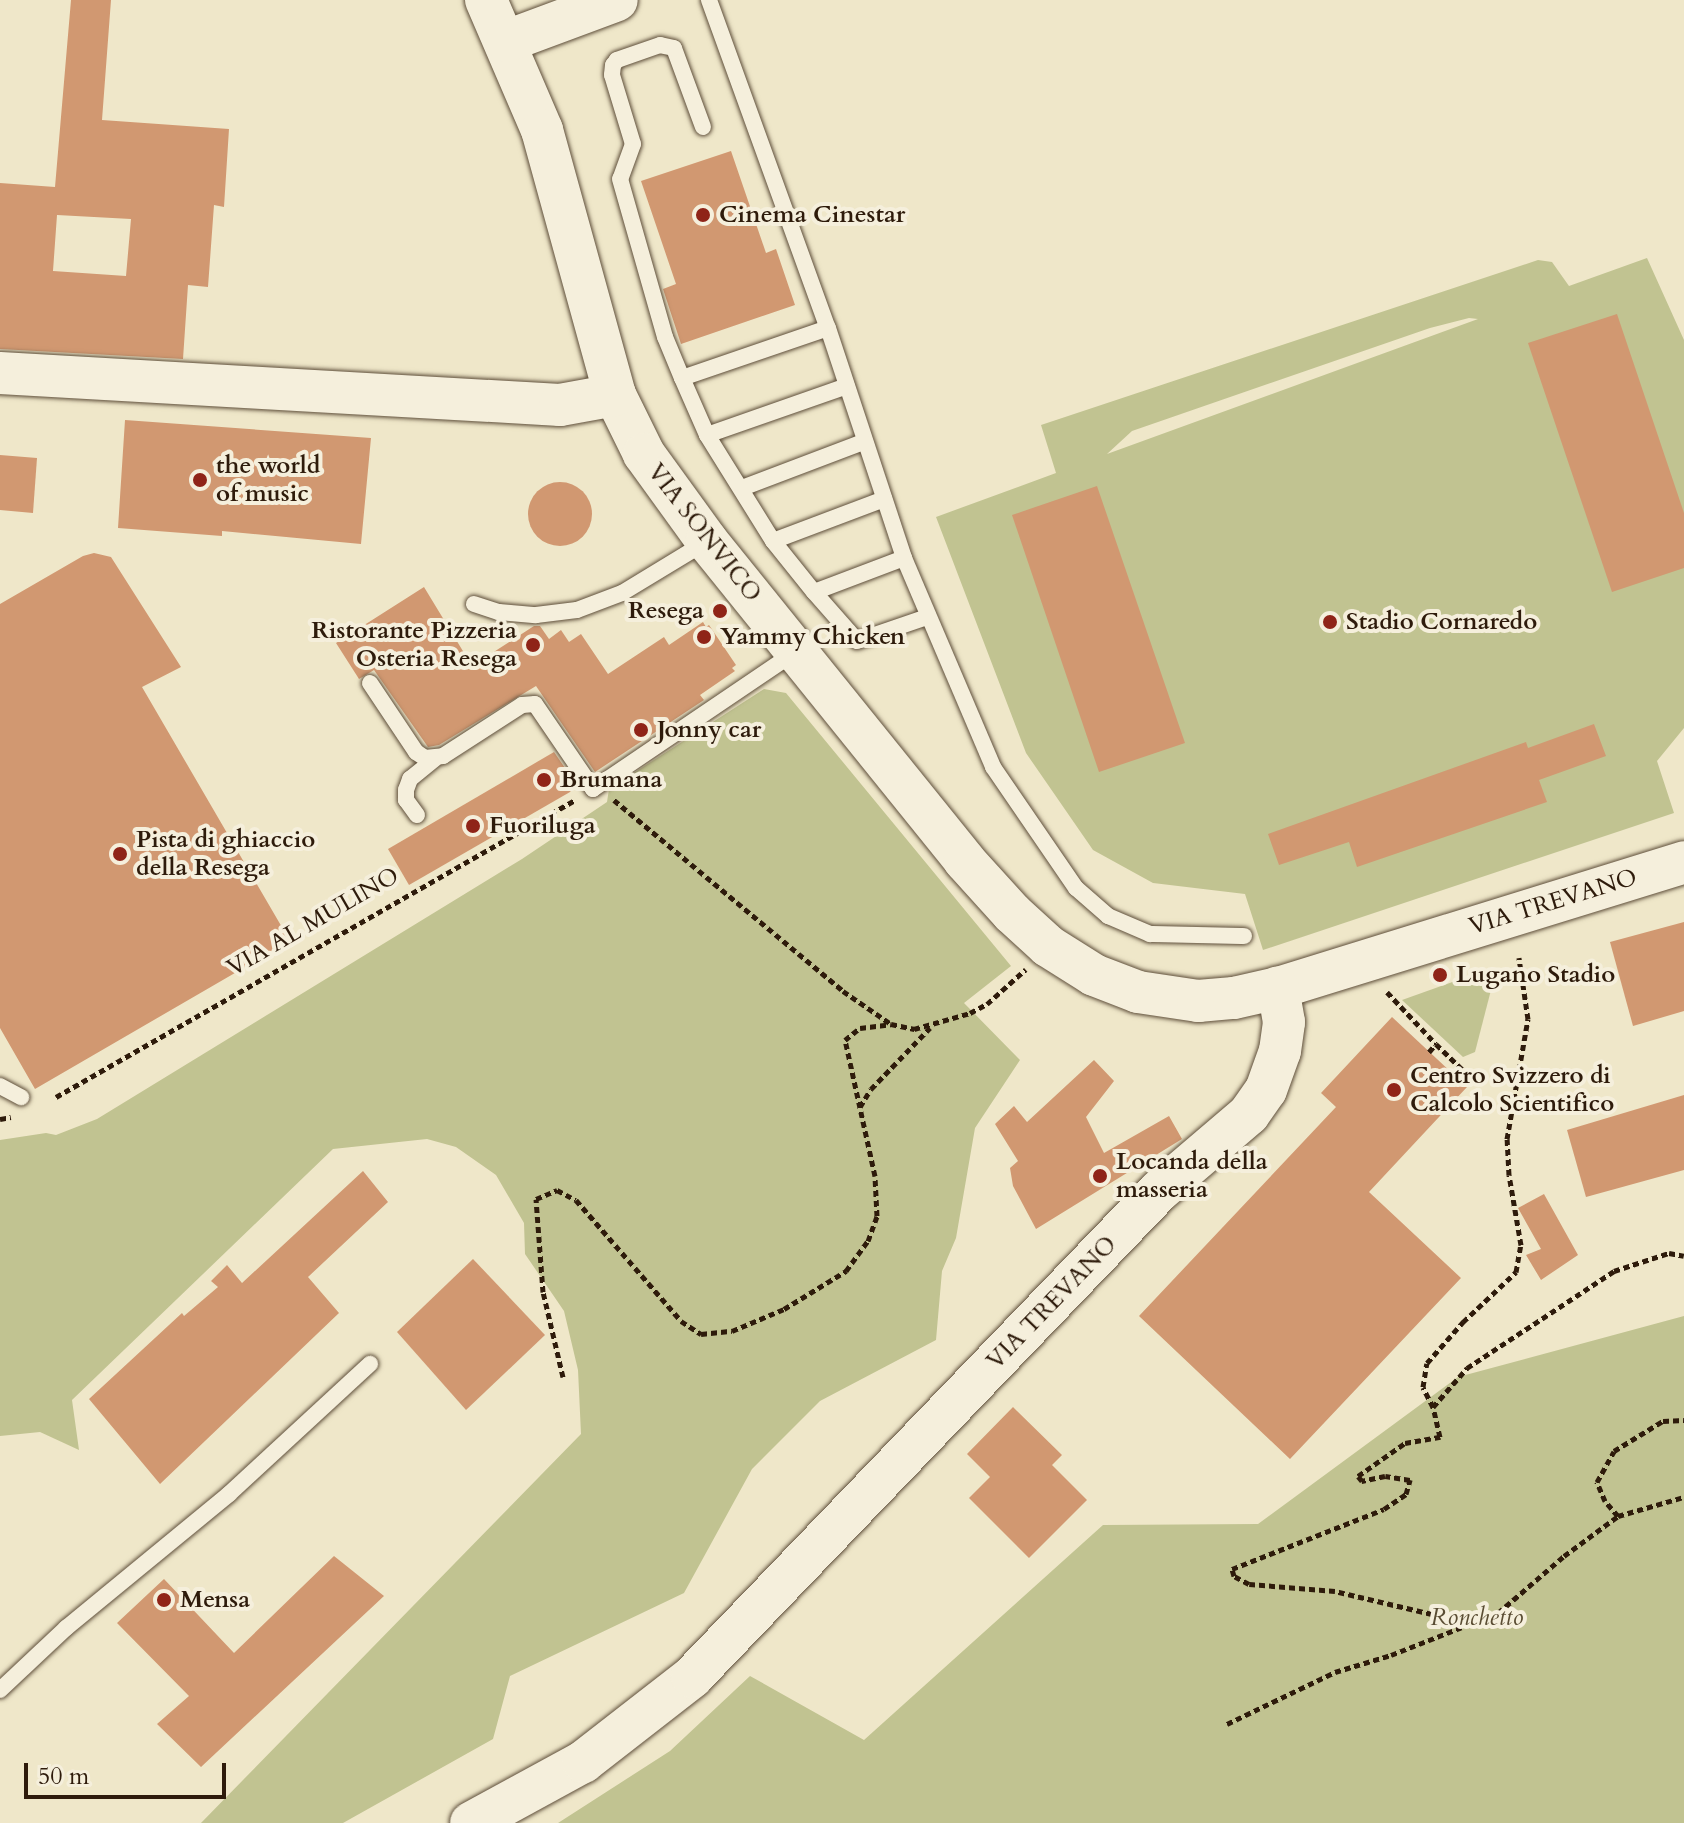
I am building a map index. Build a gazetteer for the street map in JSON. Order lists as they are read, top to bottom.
{
  "streets": {
    "main road": ["VIA SONVICO", "VIA TREVANO"],
    "path": ["VIA AL MULINO"]
  },
  "crossings": [
    ["VIA SONVICO", "VIA TREVANO"]
  ],
  "parks": ["Ronchetto"],
  "places": [
    "Cinema Cinestar",
    "the world of music",
    "Resega",
    "Stadio Cornaredo",
    "Yammy Chicken",
    "Ristorante Pizzeria Osteria Resega",
    "Jonny car",
    "Brumana",
    "Fuoriluga",
    "Pista di ghiaccio della Resega",
    "Lugano Stadio",
    "Centro Svizzero di Calcolo Scientifico",
    "Locanda della masseria",
    "Mensa"
  ],
  "scale_bar": "50 m"
}
